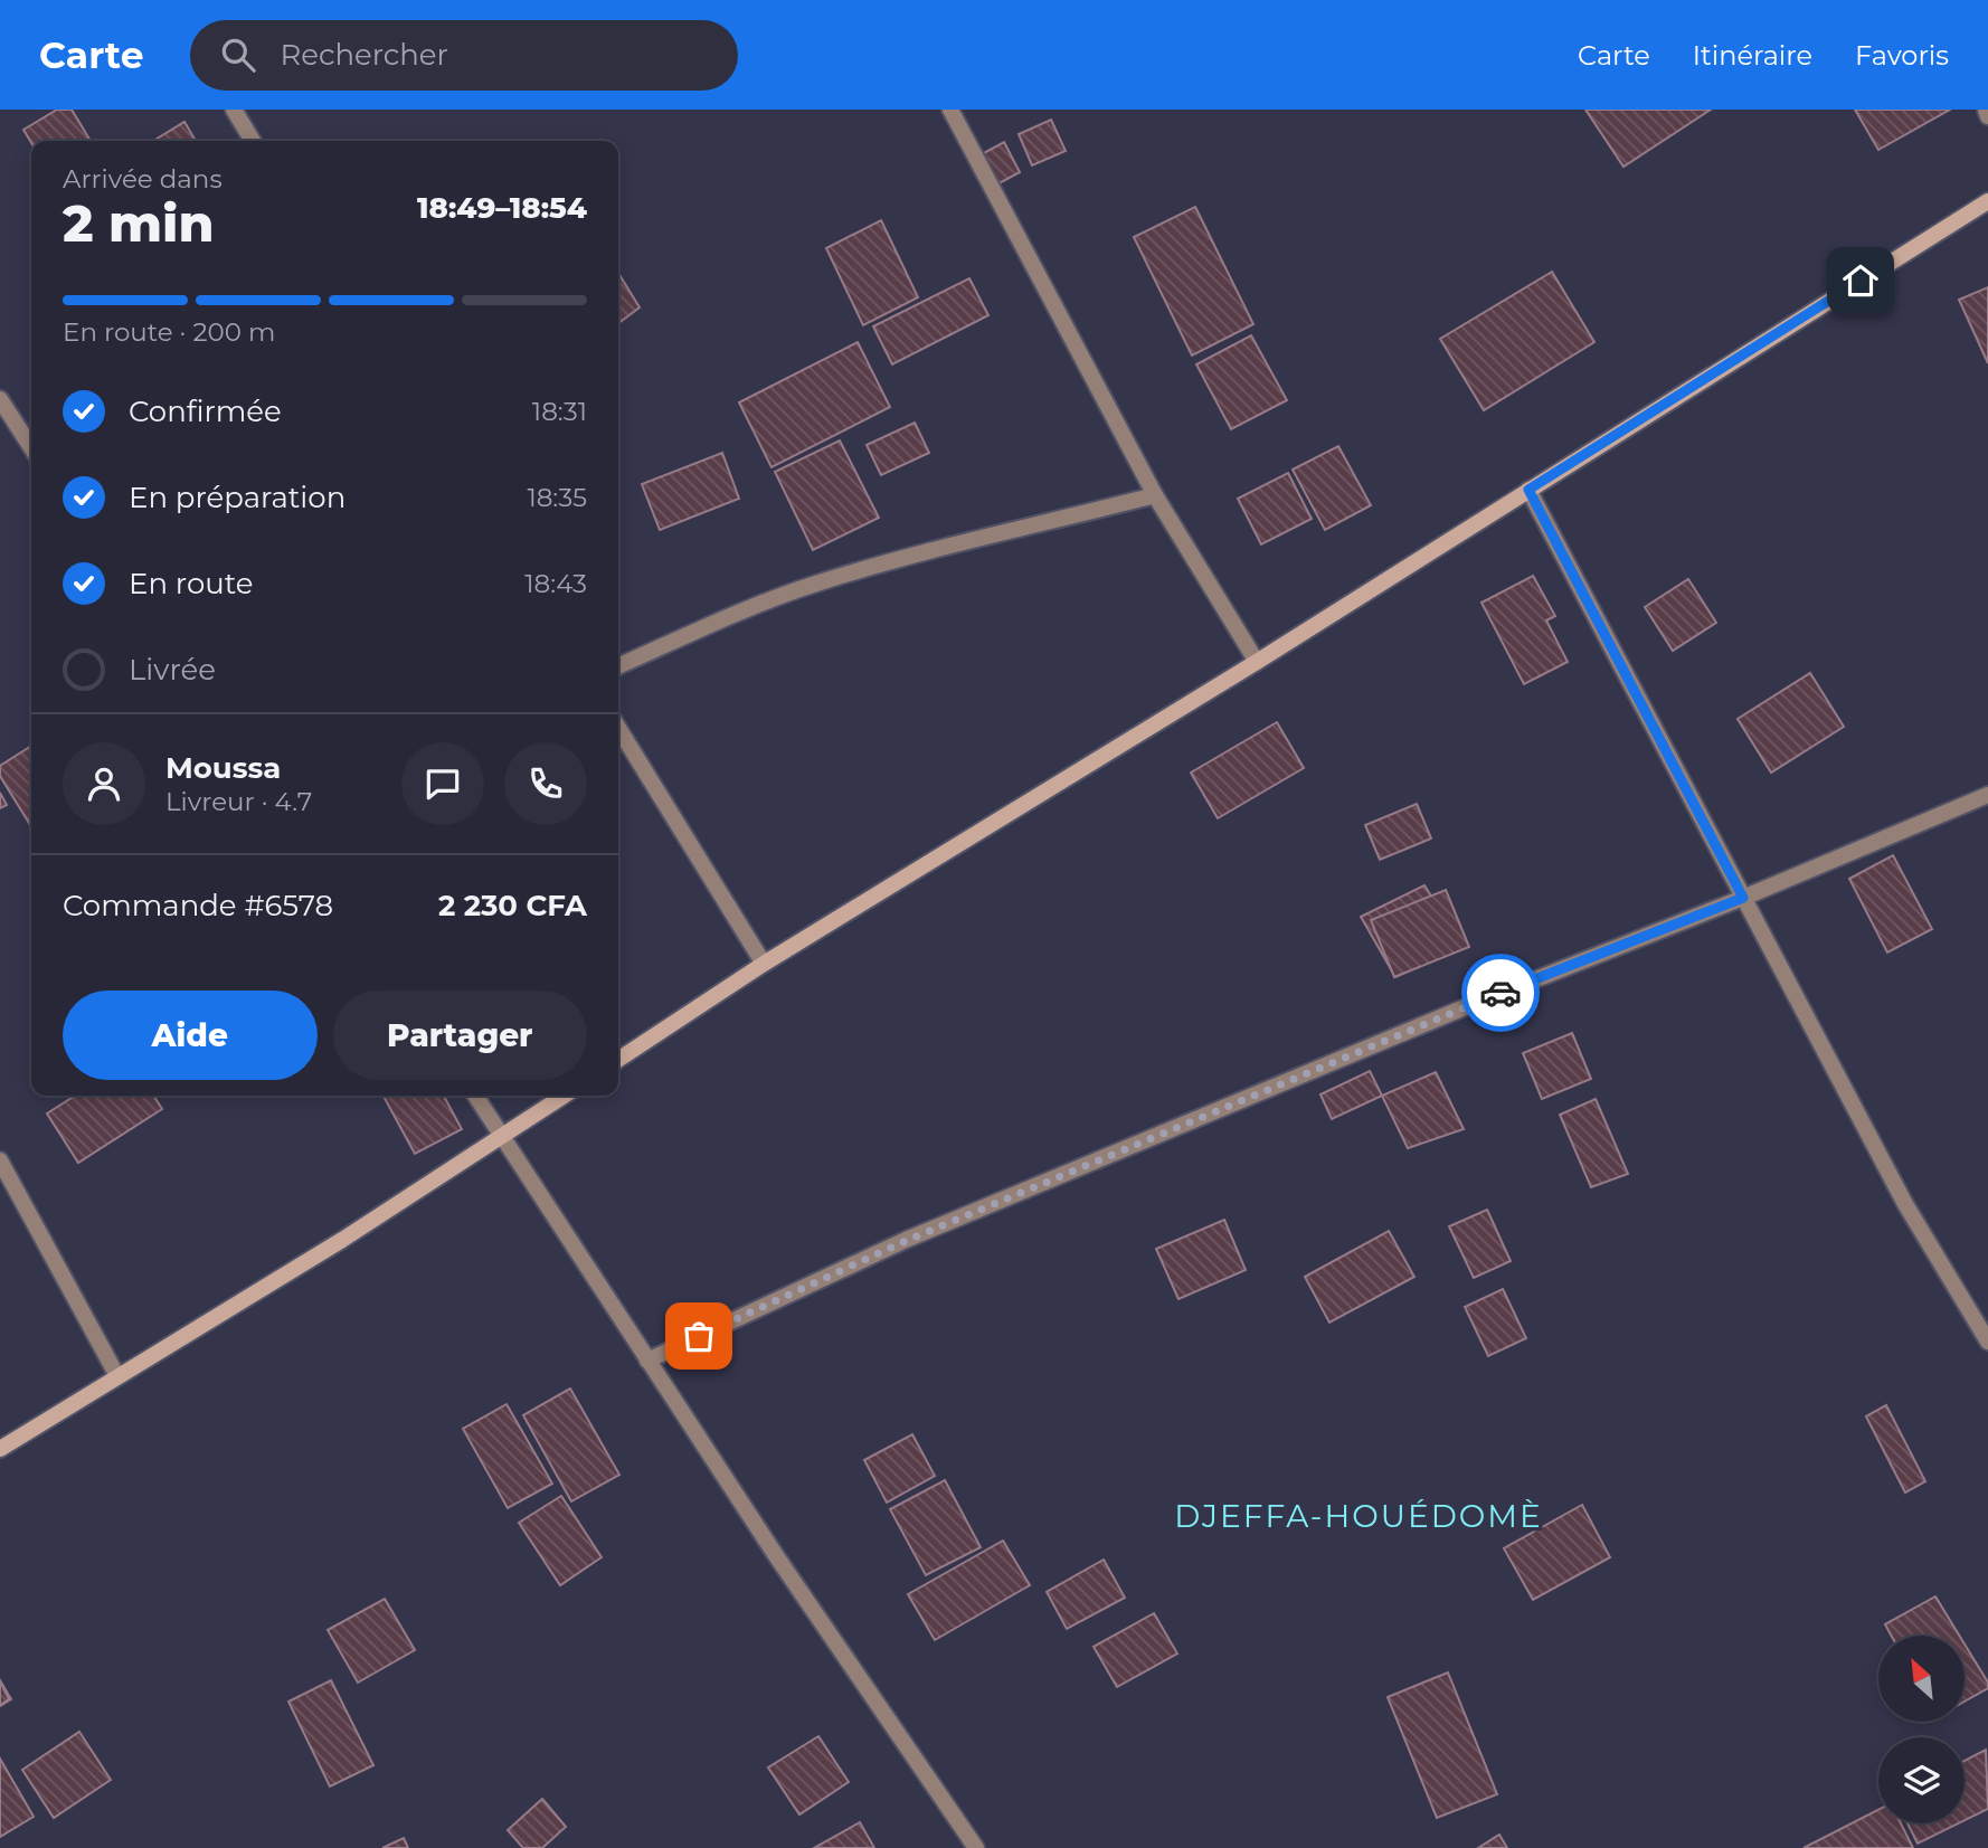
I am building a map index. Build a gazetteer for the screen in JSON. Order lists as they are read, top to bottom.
{
  "districts": ["DJEFFA-HOUÉDOMÈ"],
  "north": "top left",
  "page": {
    "header": "Carte",
    "search": "Rechercher",
    "nav": ["Carte", "Itinéraire", "Favoris"],
    "heading": ["2 min", "Arrivée dans", "18:49–18:54"],
    "panel": [
      "Moussa",
      "Livreur · 4.7",
      "Commande #6578",
      "2 230 CFA"
    ],
    "bar": "En route · 200 m",
    "list": [
      ["Confirmée", "18:31"],
      ["En préparation", "18:35"],
      ["En route", "18:43"],
      "Livrée"
    ],
    "buttons": ["Aide", "Partager"]
  }
}
